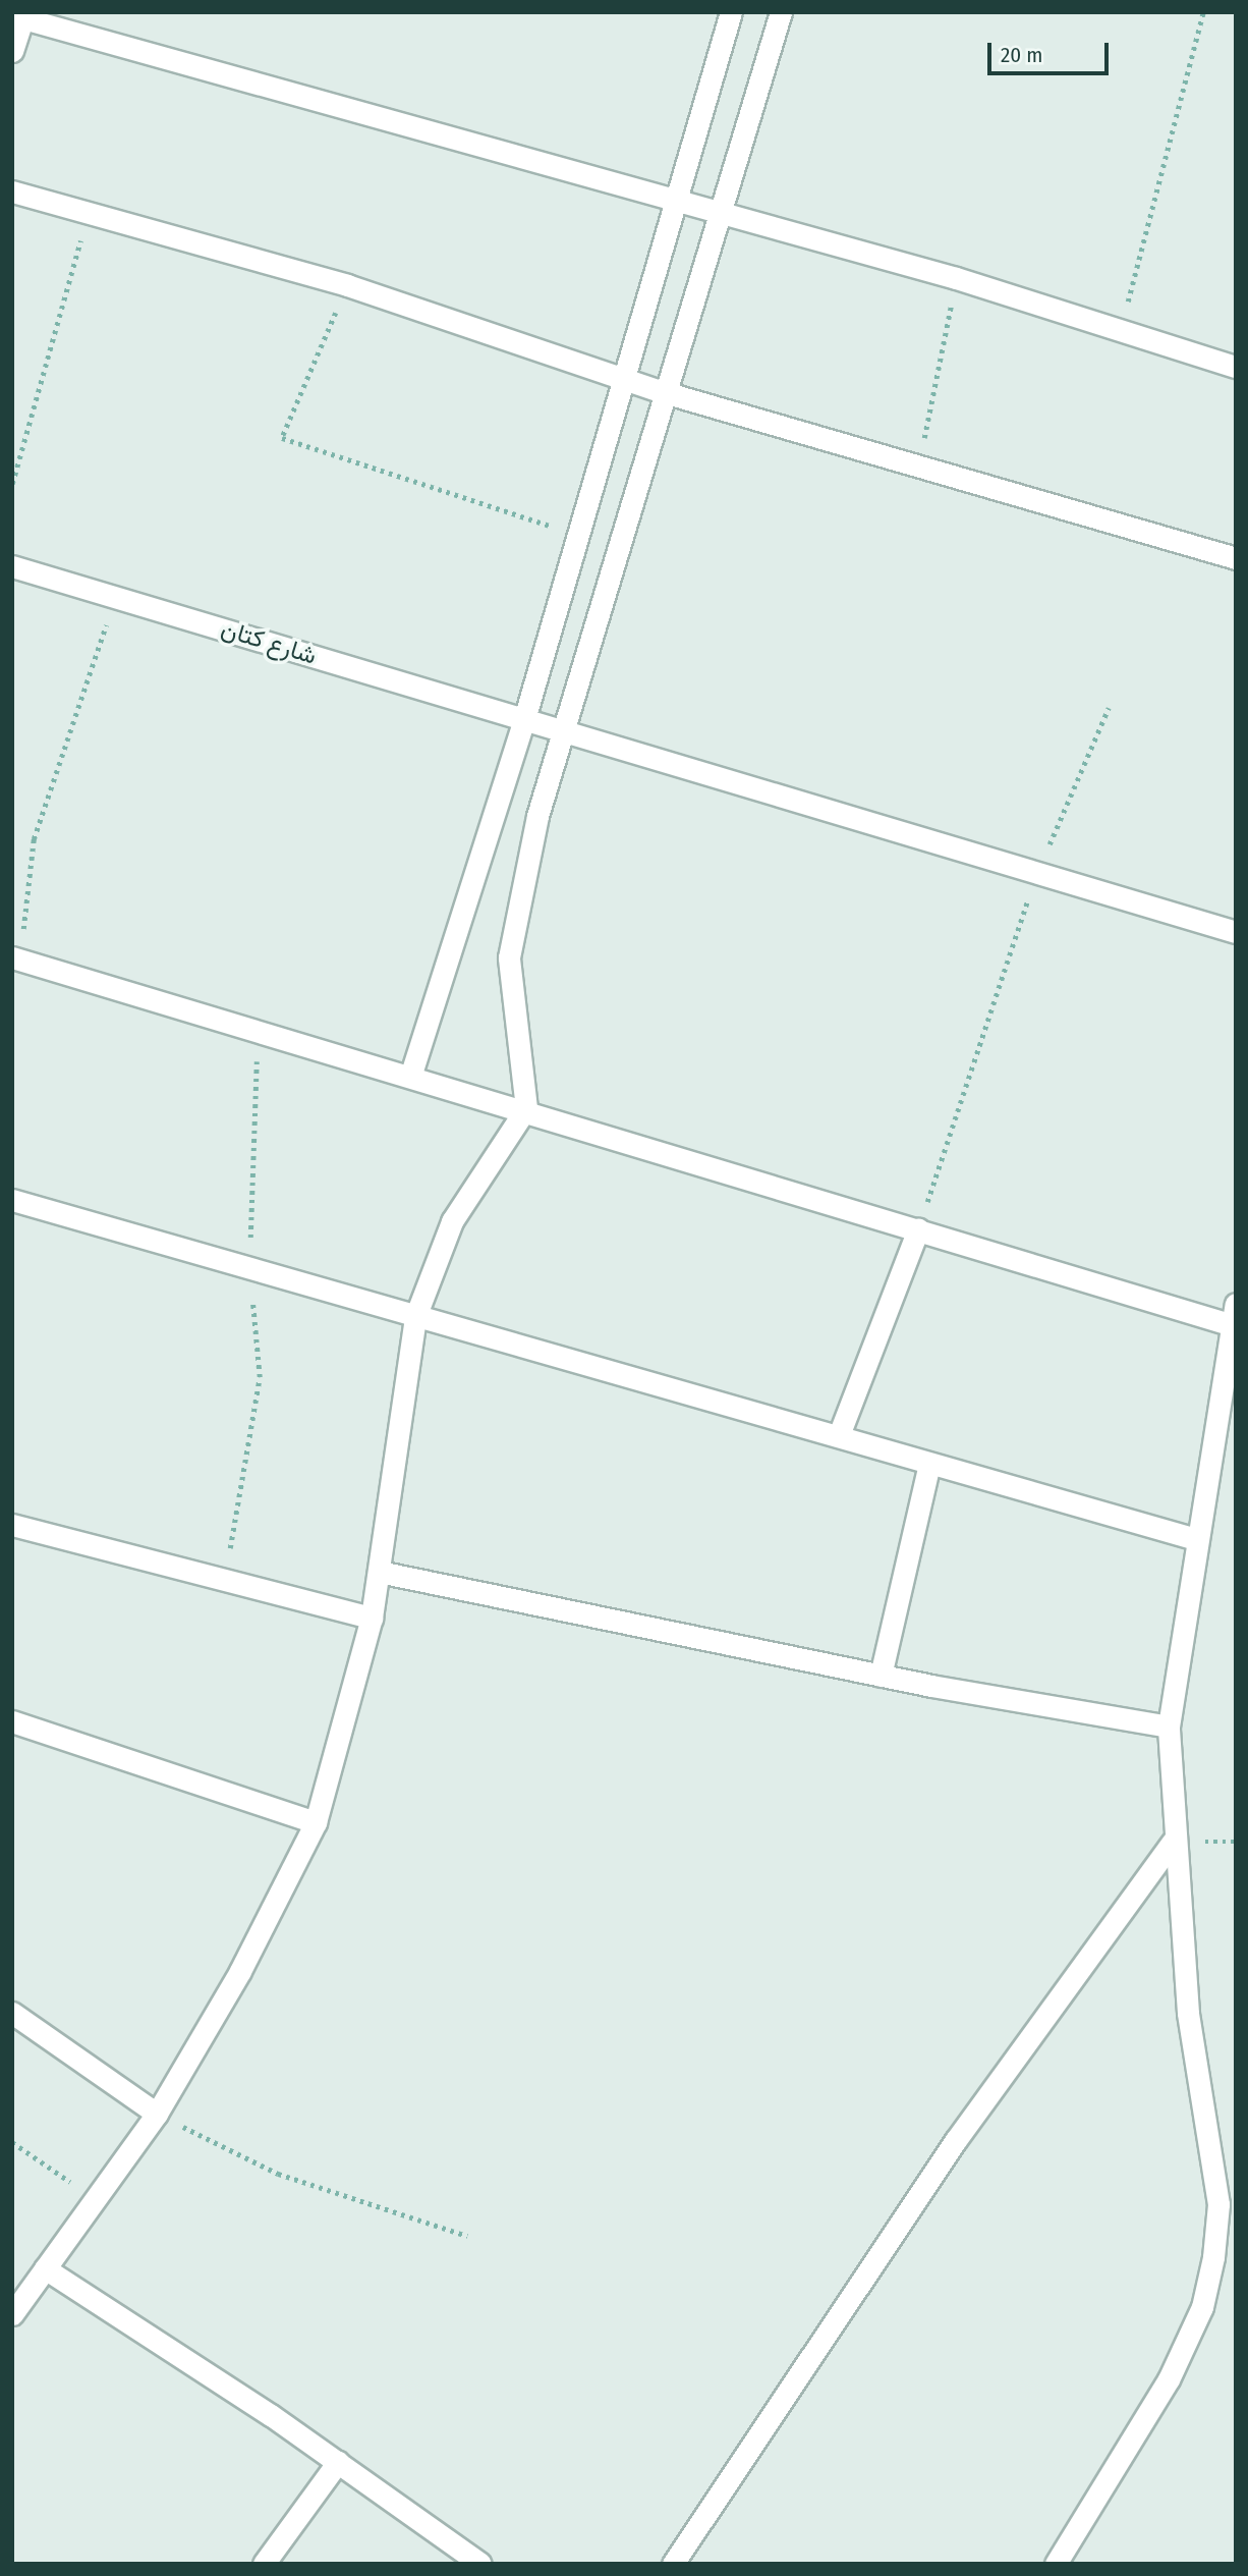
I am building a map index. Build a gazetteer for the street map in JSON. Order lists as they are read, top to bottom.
{
  "streets": {
    "street": ["شارع كتان"]
  },
  "scale_bar": "20 m"
}
